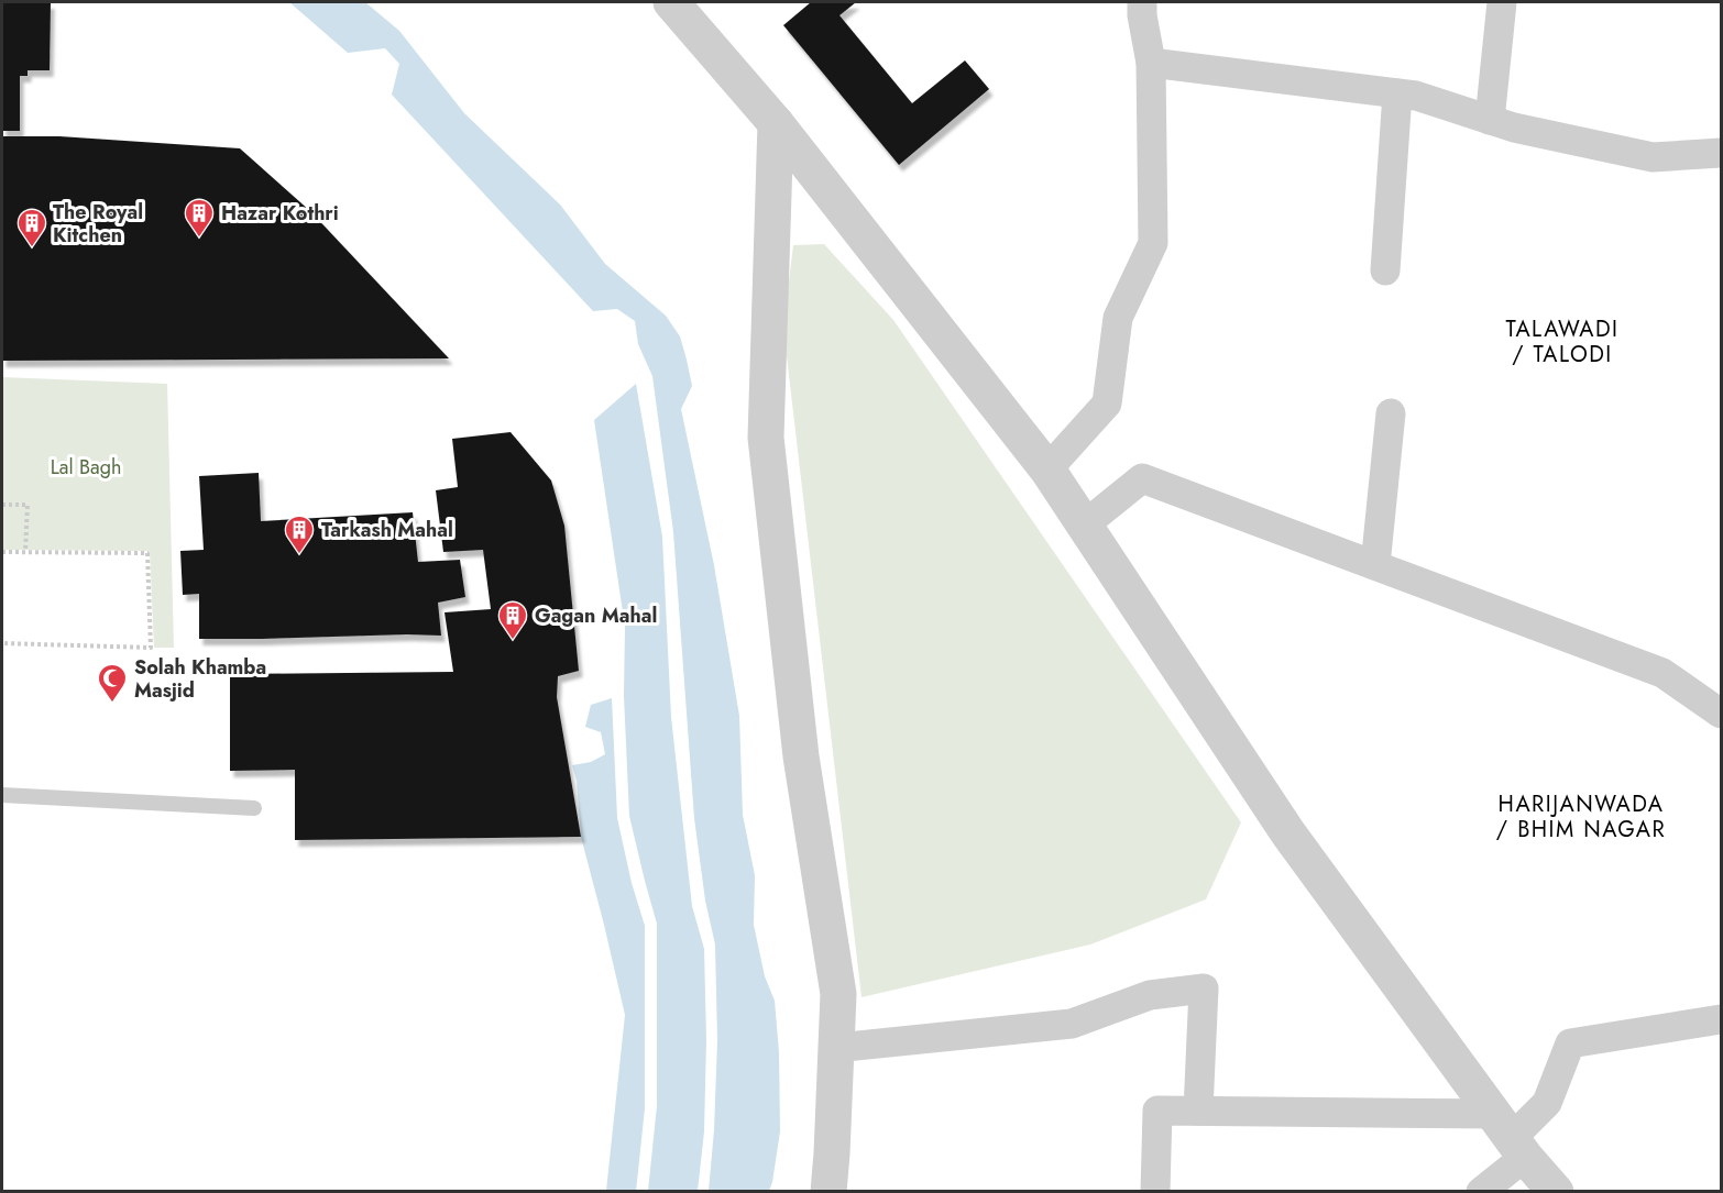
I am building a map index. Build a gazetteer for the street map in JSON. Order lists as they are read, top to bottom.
{
  "districts": ["TALAWADI / TALODI", "HARIJANWADA / BHIM NAGAR"],
  "parks": ["Lal Bagh"],
  "places": {
    "building": [
      "Hazar Kothri",
      "The Royal Kitchen",
      "Tarkash Mahal",
      "Gagan Mahal"
    ],
    "mosque": ["Solah Khamba Masjid"]
  }
}
